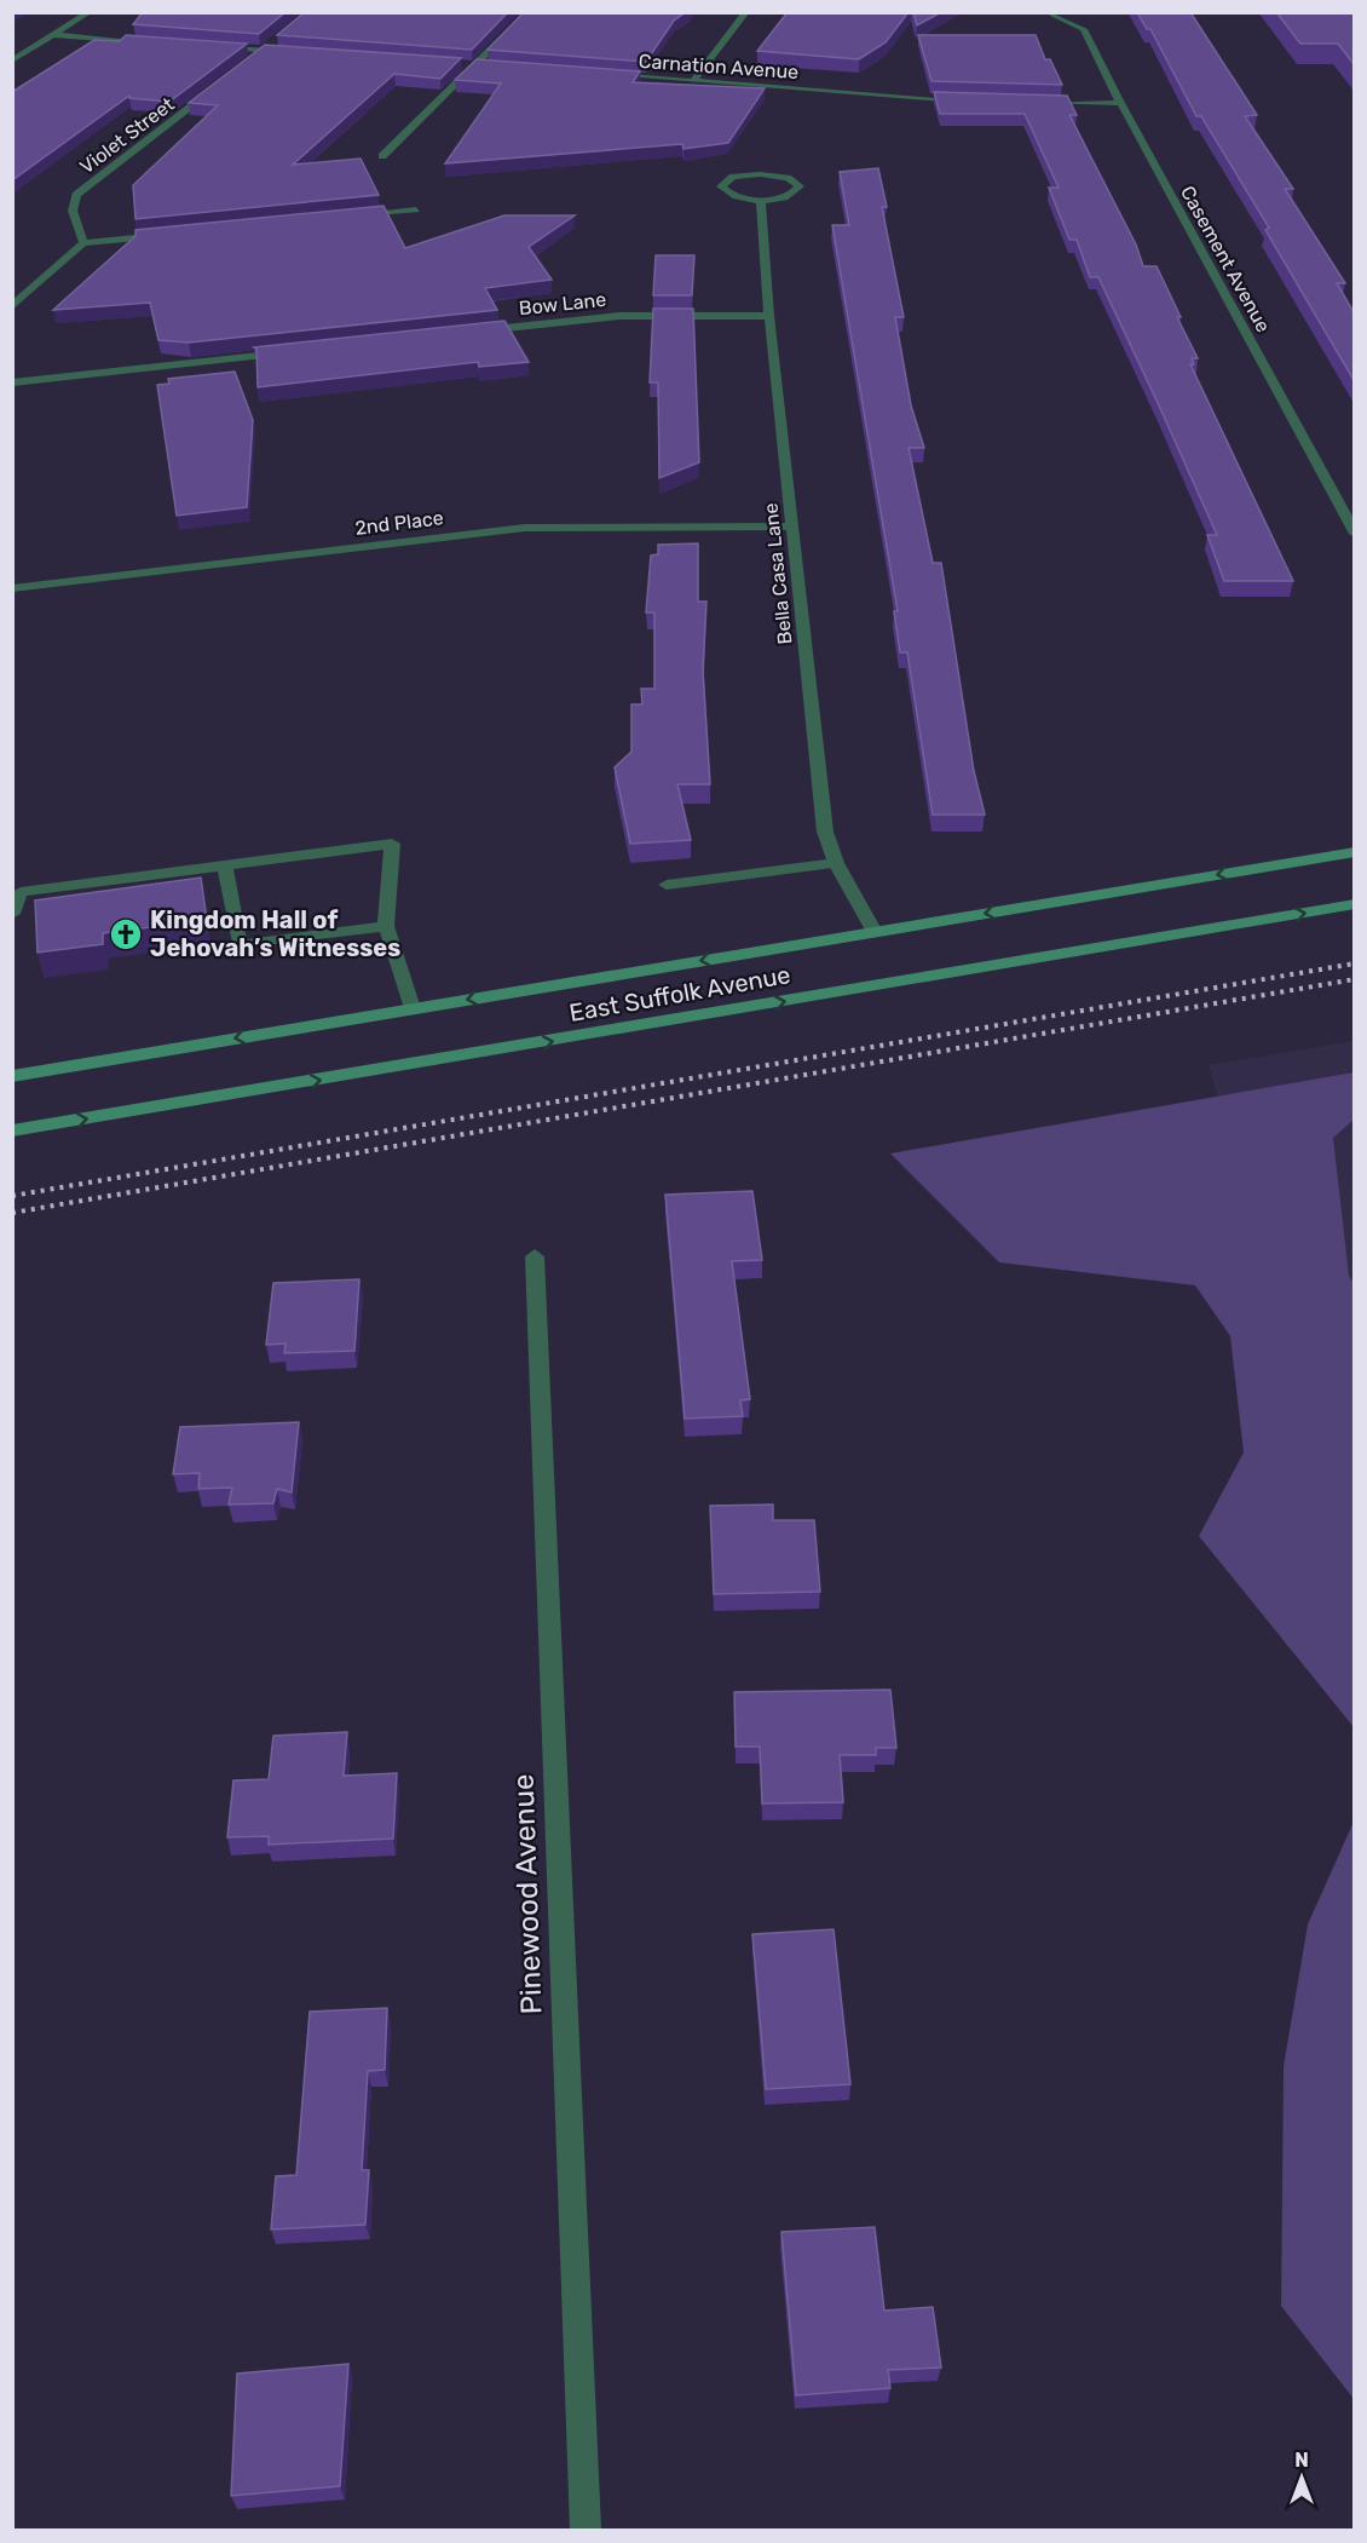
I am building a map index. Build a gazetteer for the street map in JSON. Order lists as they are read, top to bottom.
{
  "streets": {
    "main road": ["East Suffolk Avenue"],
    "street": [
      "Carnation Avenue",
      "Violet Street",
      "Casement Avenue",
      "Bow Lane",
      "2nd Place",
      "Bella Casa Lane",
      "Pinewood Avenue"
    ]
  },
  "crossings": [
    ["Bow Lane", "Bella Casa Lane"],
    ["2nd Place", "Bella Casa Lane"],
    ["Bella Casa Lane", "East Suffolk Avenue"]
  ],
  "places": {
    "church": ["Kingdom Hall of Jehovah’s Witnesses"]
  },
  "north": "top"
}
